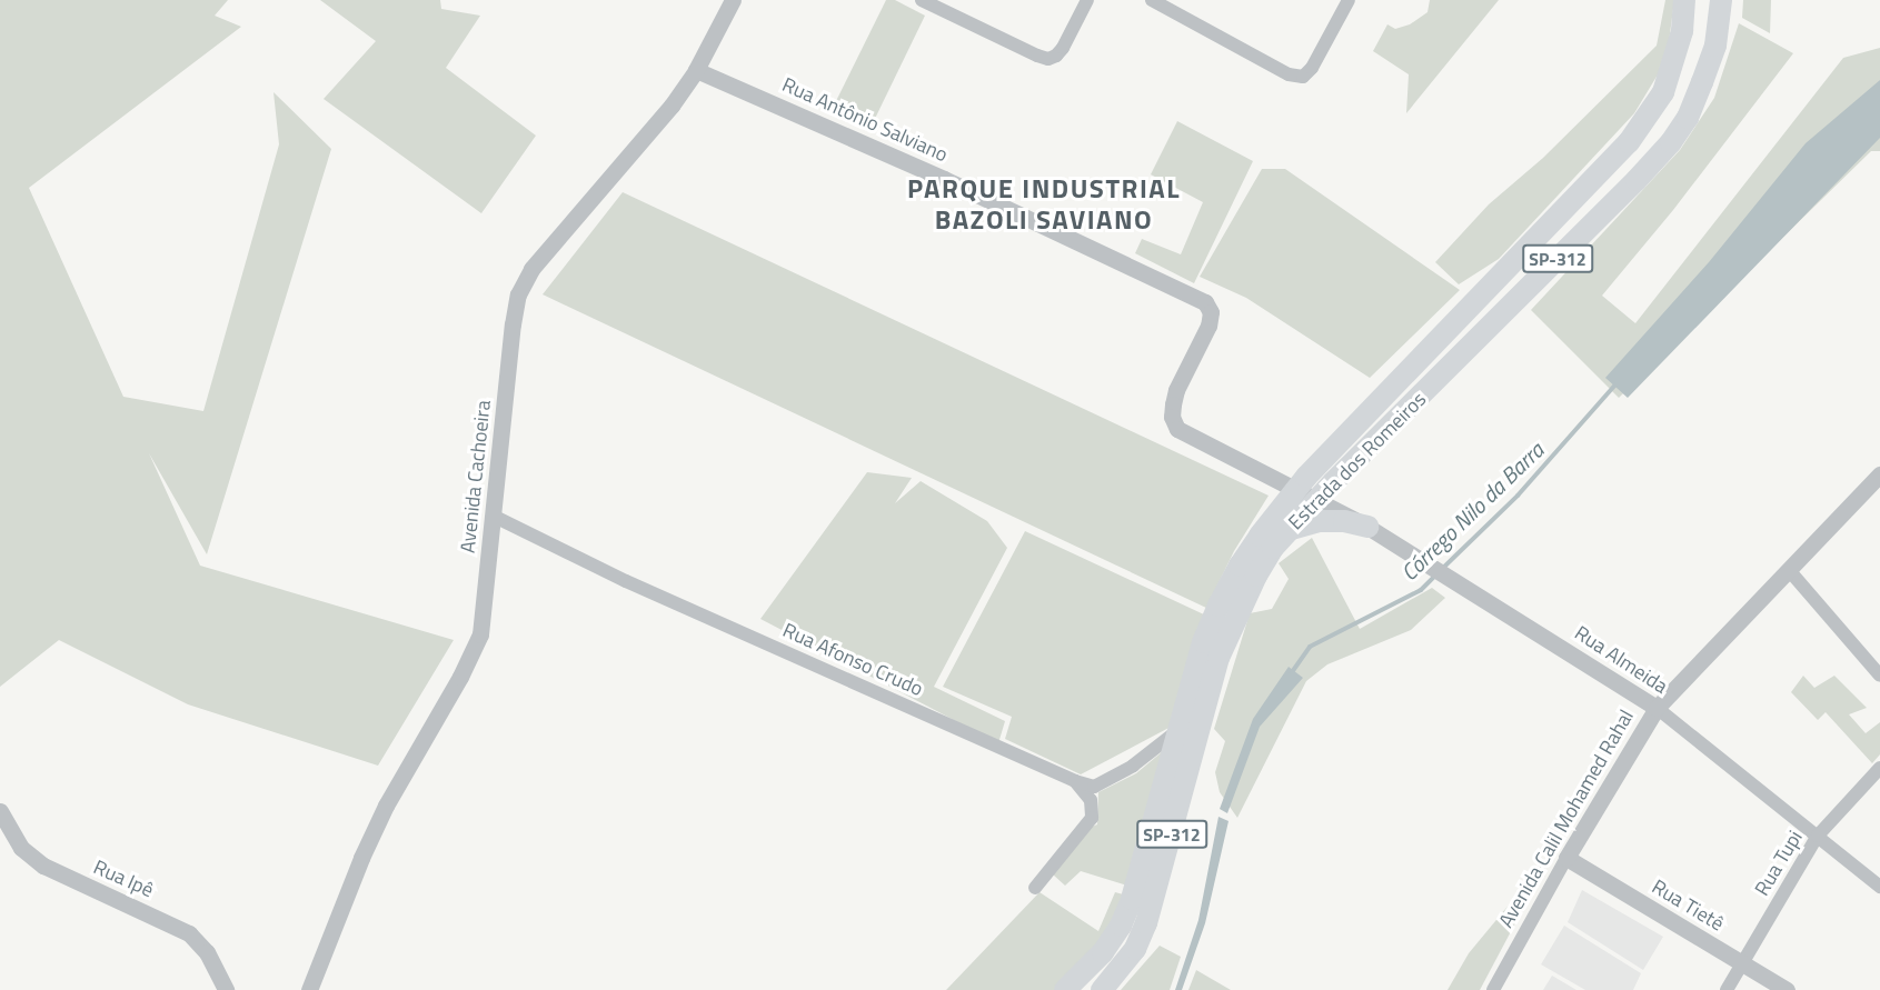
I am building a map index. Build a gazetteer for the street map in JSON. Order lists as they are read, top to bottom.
{
  "streets": {
    "main road": ["SP-312", "Estrada dos Romeiros"],
    "street": [
      "Rua Antônio Salviano",
      "Avenida Cachoeira",
      "Rua Afonso Crudo",
      "Rua Almeida",
      "Avenida Calil Mohamed Rahal",
      "Rua Tupi",
      "Rua Ipê",
      "Rua Tietê"
    ]
  },
  "crossings": [
    ["Rua Antônio Salviano", "Estrada dos Romeiros"],
    ["Rua Antônio Salviano", "Avenida Cachoeira"],
    ["Rua Antônio Salviano", "Rua Almeida"],
    ["Estrada dos Romeiros", "Rua Almeida"],
    ["Avenida Cachoeira", "Rua Afonso Crudo"],
    ["Rua Almeida", "Avenida Calil Mohamed Rahal"],
    ["Rua Almeida", "Rua Tupi"],
    ["Avenida Calil Mohamed Rahal", "Rua Tietê"],
    ["Rua Tupi", "Rua Tietê"]
  ],
  "districts": ["PARQUE INDUSTRIAL BAZOLI SAVIANO"],
  "water": ["Córrego Nilo da Barra"]
}
